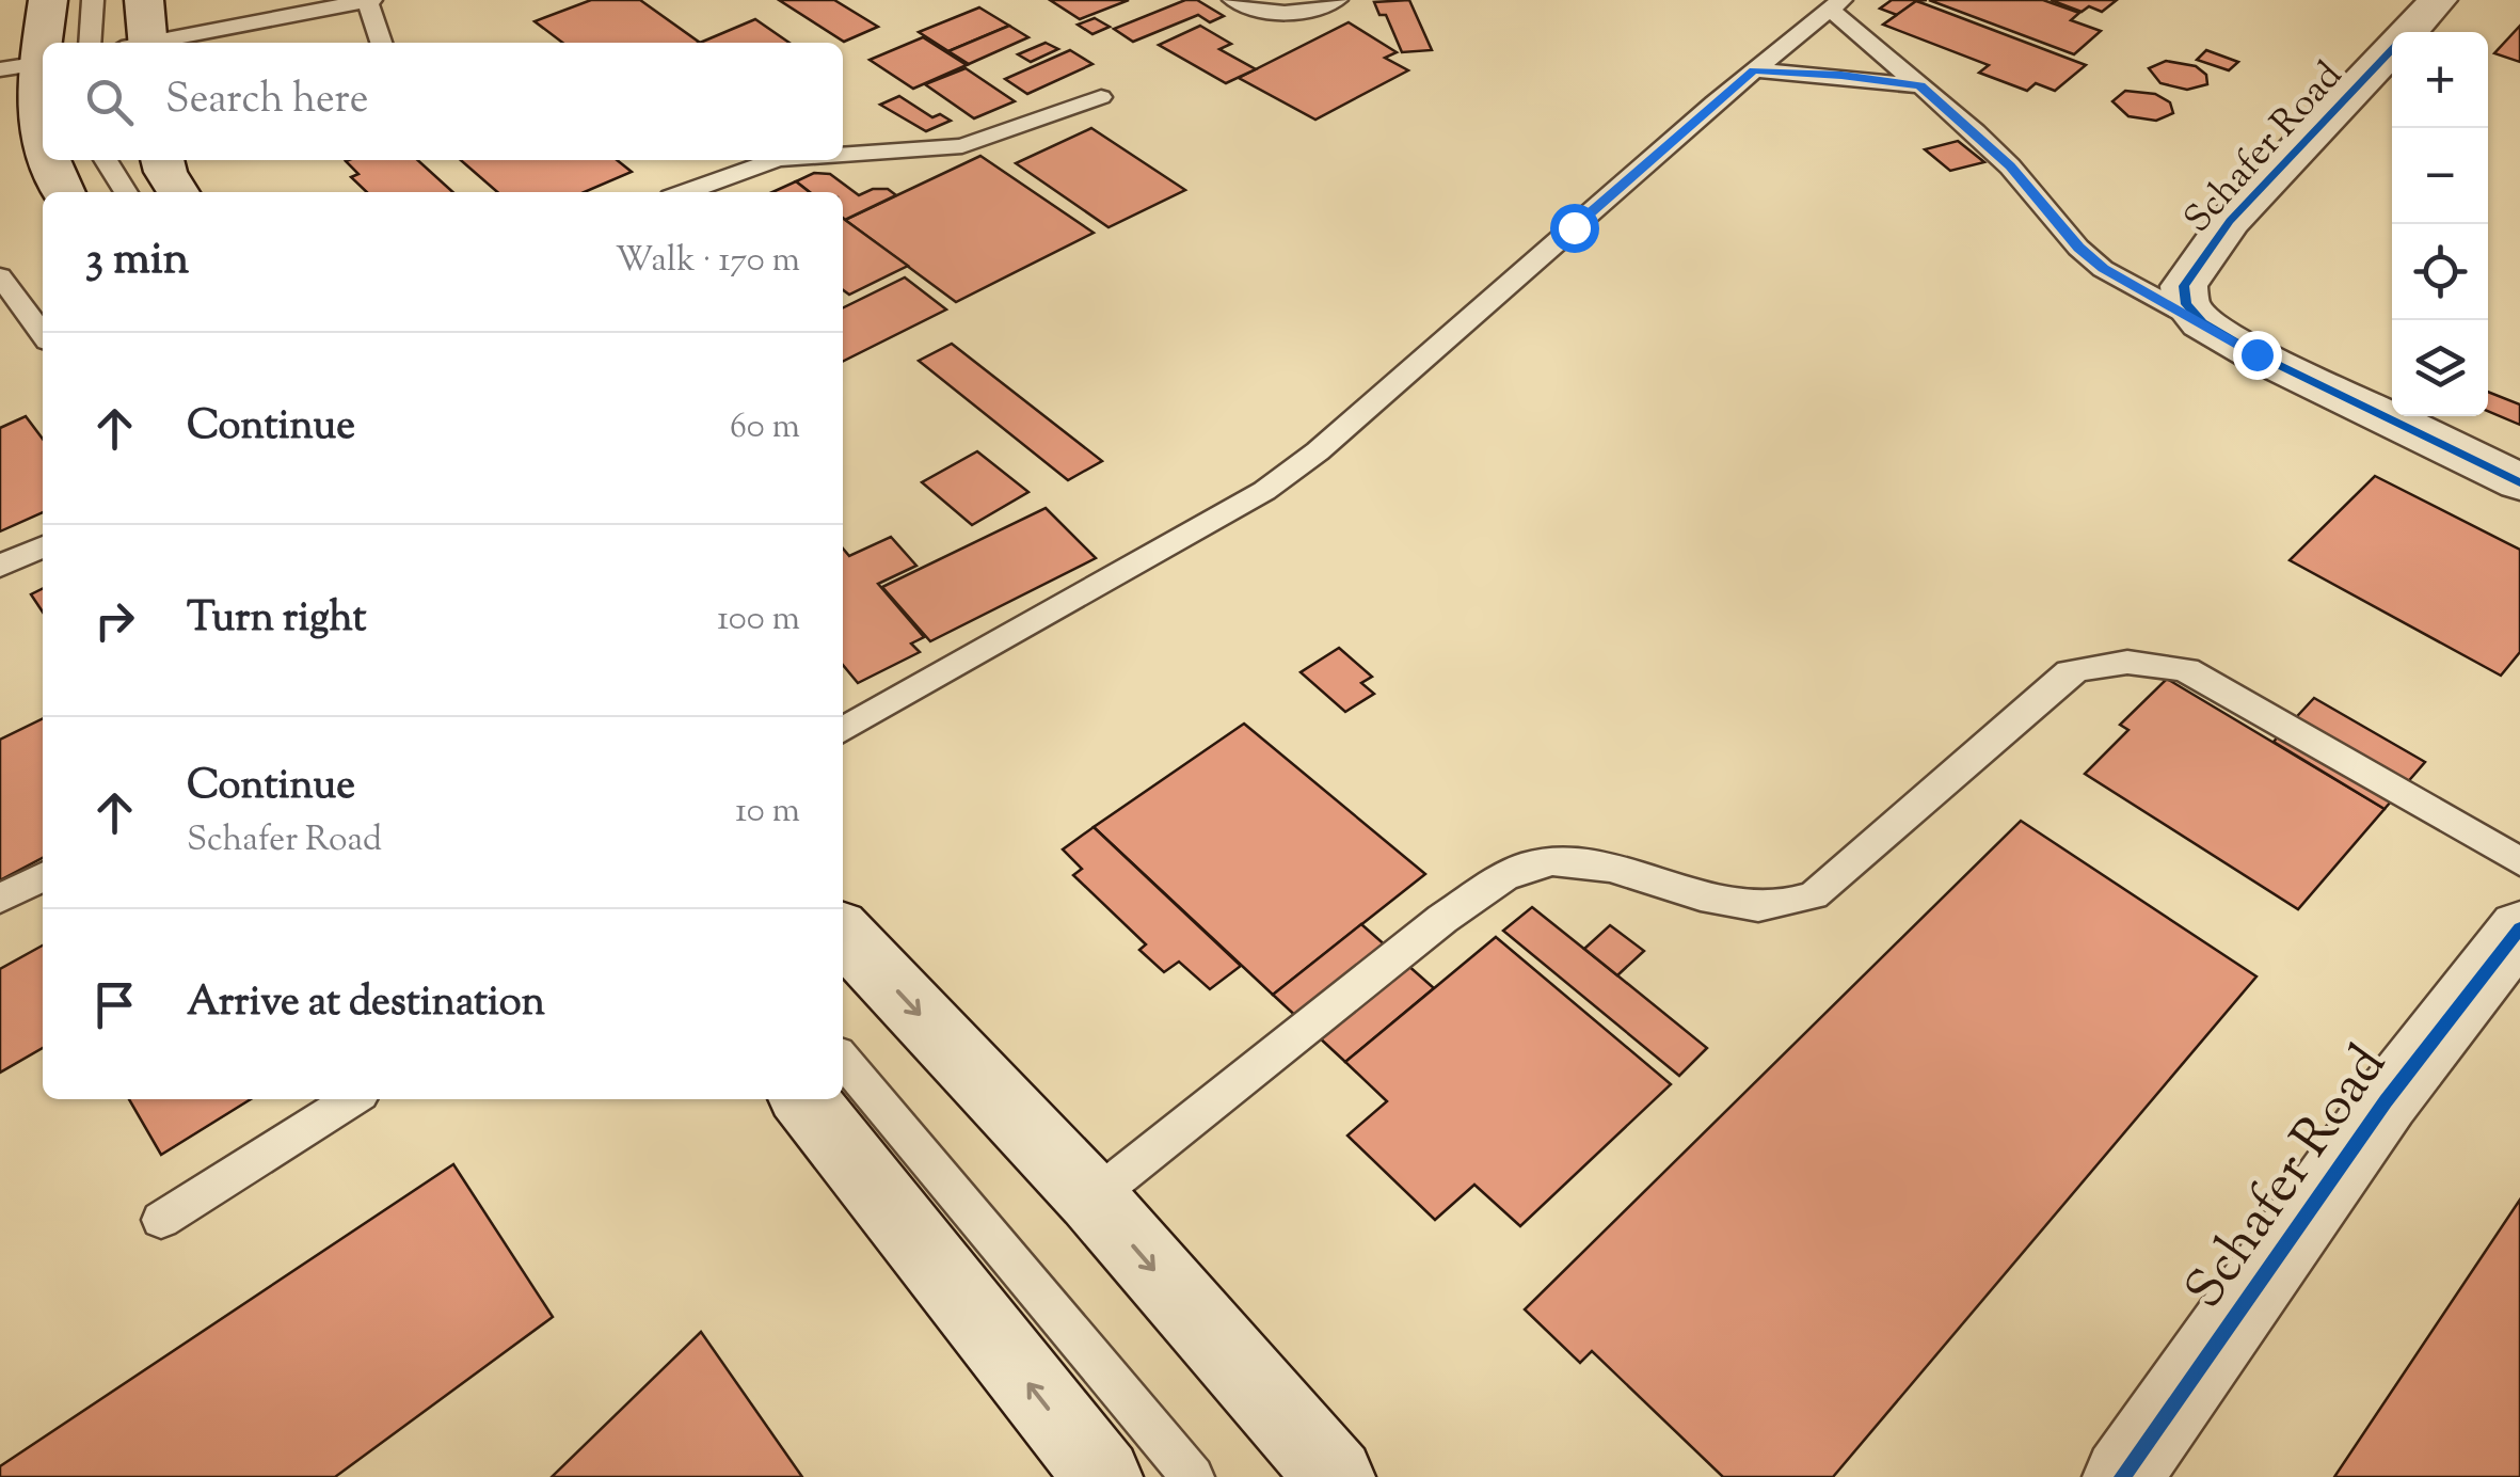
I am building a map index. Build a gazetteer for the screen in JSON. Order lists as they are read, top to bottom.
{
  "streets": {
    "street": ["Schafer Road"]
  },
  "page": {
    "map_buttons": ["+", "−"],
    "search": "Search here",
    "heading": ["3 min", "Walk · 170 m"],
    "list": [
      ["Continue", "60 m"],
      ["Turn right", "100 m"],
      ["Continue", "Schafer Road", "10 m"],
      "Arrive at destination"
    ]
  }
}
